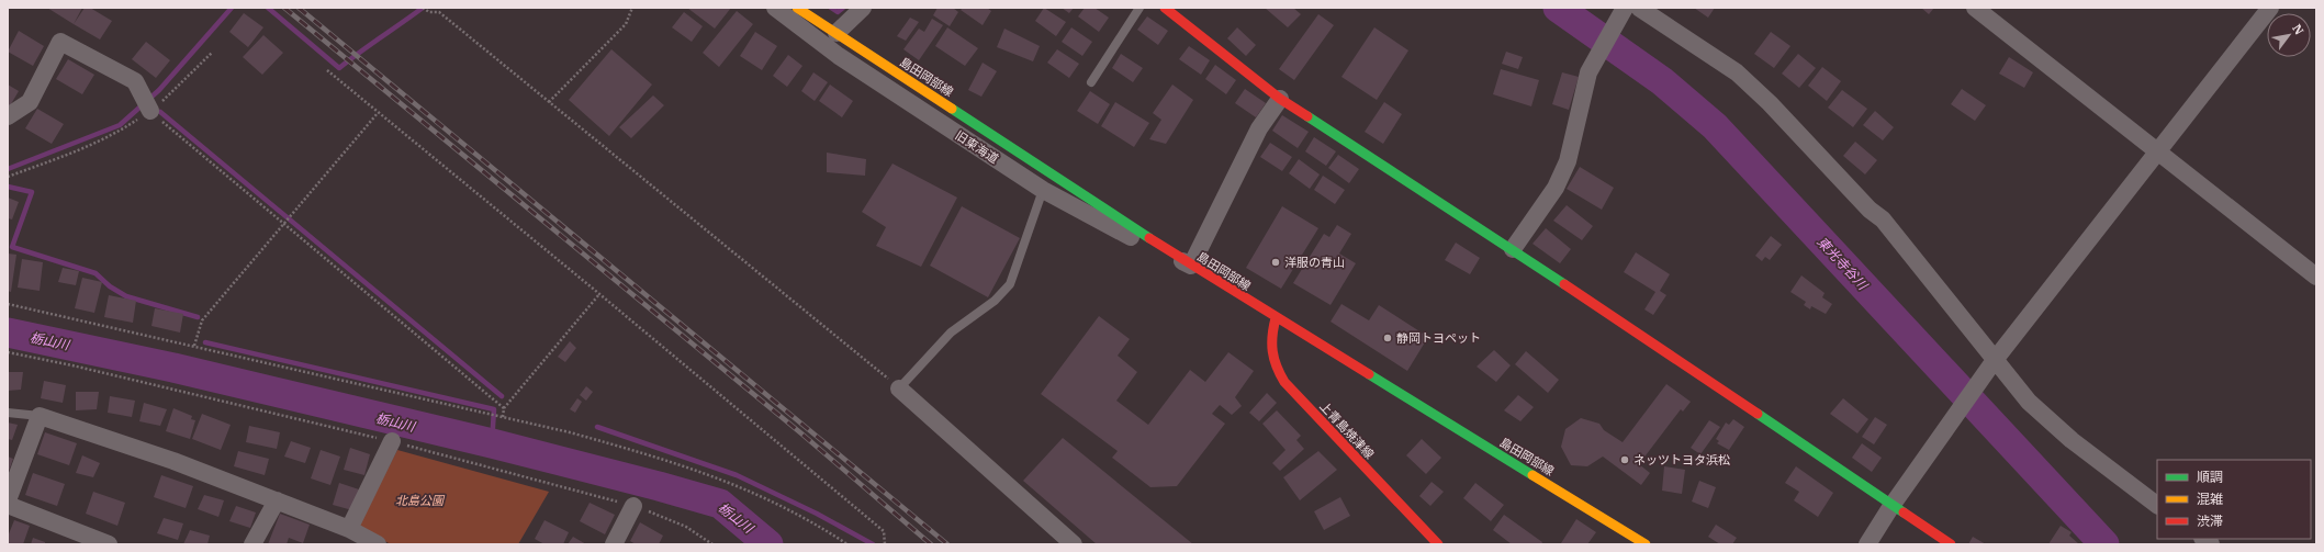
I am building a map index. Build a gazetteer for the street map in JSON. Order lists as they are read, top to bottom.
{
  "streets": {
    "main road": ["島田岡部線", "上青島焼津線"],
    "street": ["旧東海道"]
  },
  "crossings": [
    ["島田岡部線", "旧東海道"],
    ["島田岡部線", "上青島焼津線"]
  ],
  "water": ["東光寺谷川", "栃山川"],
  "parks": ["北島公園"],
  "places": ["洋服の青山", "静岡トヨペット", "ネッツトヨタ浜松"],
  "legend": ["順調", "混雑", "渋滞"],
  "north": "top right"
}
